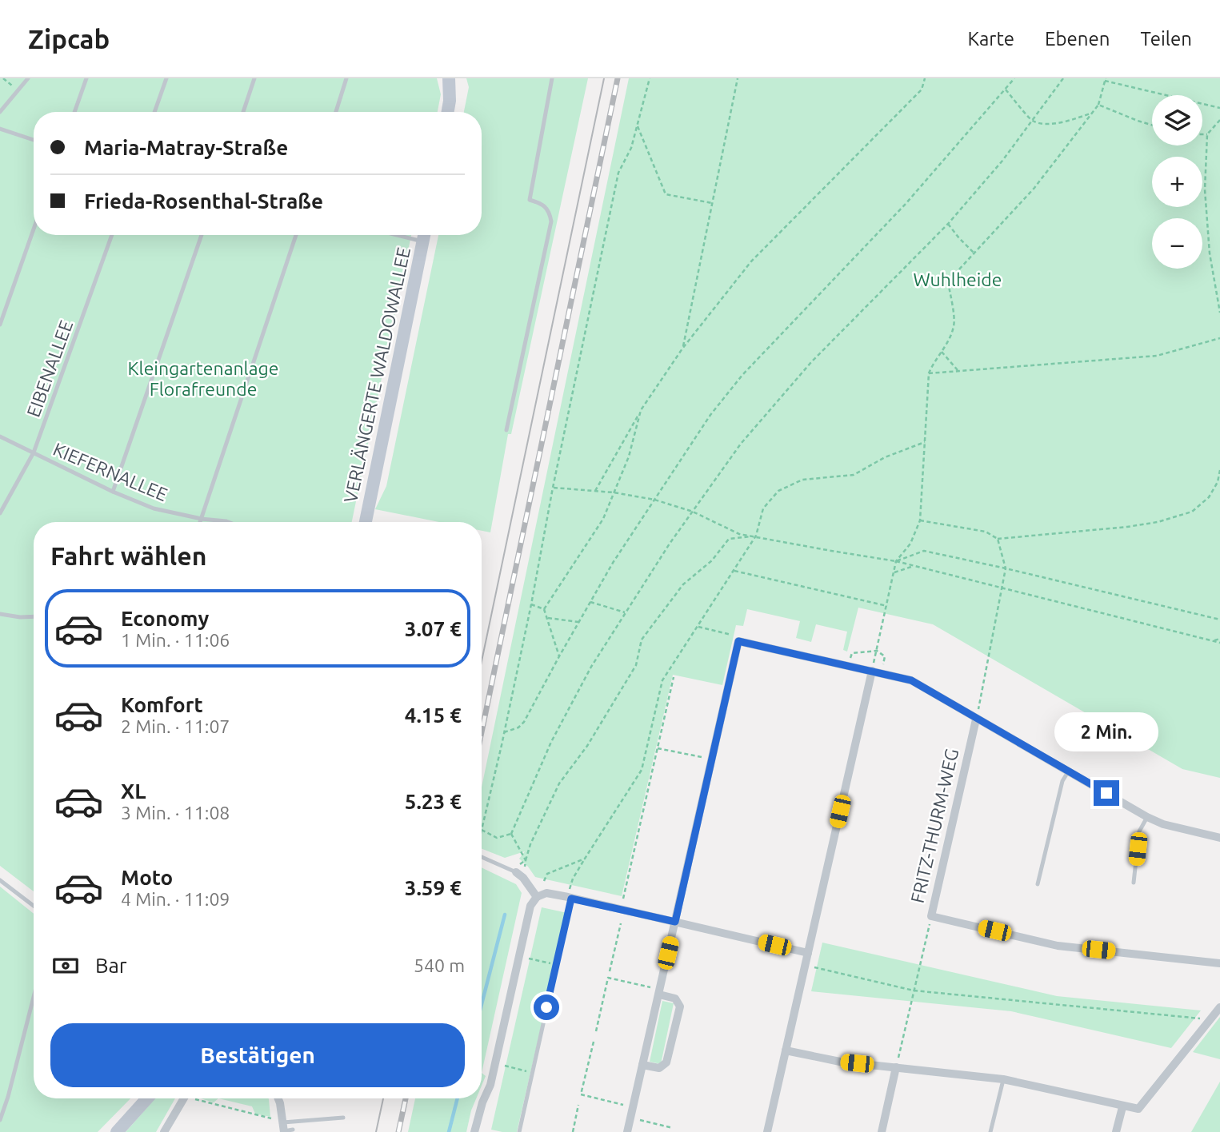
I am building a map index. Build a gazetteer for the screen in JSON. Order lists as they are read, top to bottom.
{
  "streets": {
    "street": ["VERLÄNGERTE WALDOWALLEE", "FRITZ-THURM-WEG"],
    "lane": ["EIBENALLEE", "KIEFERNALLEE"]
  },
  "crossings": [
    ["EIBENALLEE", "KIEFERNALLEE"]
  ],
  "parks": ["Wuhlheide", "Kleingartenanlage Florafreunde"],
  "page": {
    "header": "Zipcab",
    "nav": ["Karte", "Ebenen", "Teilen"],
    "map_buttons": ["+", "−"],
    "banner": ["Maria-Matray-Straße", "Frieda-Rosenthal-Straße"],
    "heading": "Fahrt wählen",
    "list": [
      {
        "name": "Economy",
        "note": "1 Min. · 11:06",
        "value": "3.07 €"
      },
      {
        "name": "Komfort",
        "note": "2 Min. · 11:07",
        "value": "4.15 €"
      },
      {
        "name": "XL",
        "note": "3 Min. · 11:08",
        "value": "5.23 €"
      },
      {
        "name": "Moto",
        "note": "4 Min. · 11:09",
        "value": "3.59 €"
      }
    ],
    "bubble": "2 Min.",
    "pay": ["Bar", "540 m"],
    "buttons": "Bestätigen"
  }
}
